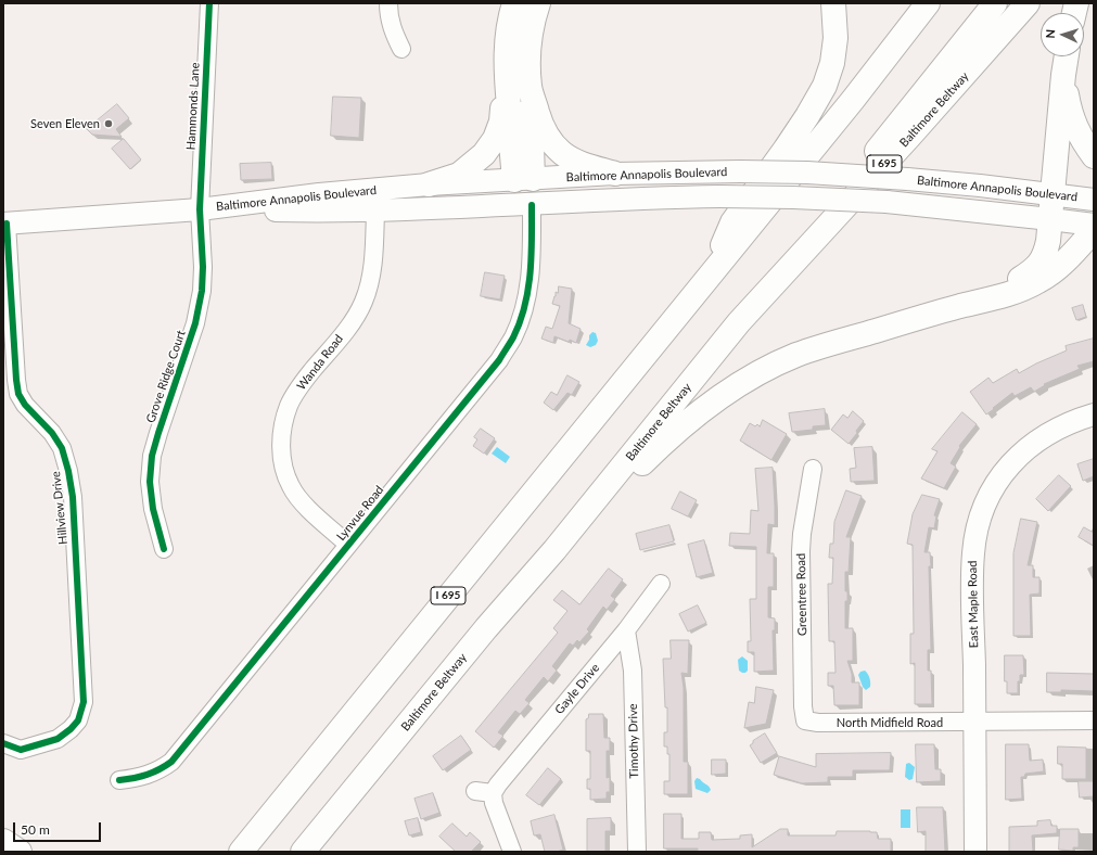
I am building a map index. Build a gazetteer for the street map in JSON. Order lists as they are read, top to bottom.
{
  "streets": {
    "highway": ["Baltimore Beltway", "I 695"],
    "main road": ["Baltimore Annapolis Boulevard", "East Maple Road"],
    "street": [
      "Hammonds Lane",
      "Wanda Road",
      "Grove Ridge Court",
      "Hillview Drive",
      "Lynvue Road",
      "Greentree Road",
      "Gayle Drive",
      "North Midfield Road",
      "Timothy Drive"
    ]
  },
  "crossings": [
    ["Hammonds Lane", "Baltimore Annapolis Boulevard"],
    ["Hammonds Lane", "Grove Ridge Court"],
    ["Baltimore Annapolis Boulevard", "Wanda Road"],
    ["Baltimore Annapolis Boulevard", "Grove Ridge Court"],
    ["Baltimore Annapolis Boulevard", "Hillview Drive"],
    ["Baltimore Annapolis Boulevard", "Lynvue Road"],
    ["Wanda Road", "Lynvue Road"],
    ["Greentree Road", "North Midfield Road"],
    ["East Maple Road", "North Midfield Road"],
    ["Gayle Drive", "Timothy Drive"]
  ],
  "places": ["Seven Eleven"],
  "scale_bar": "50 m",
  "north": "left"
}
